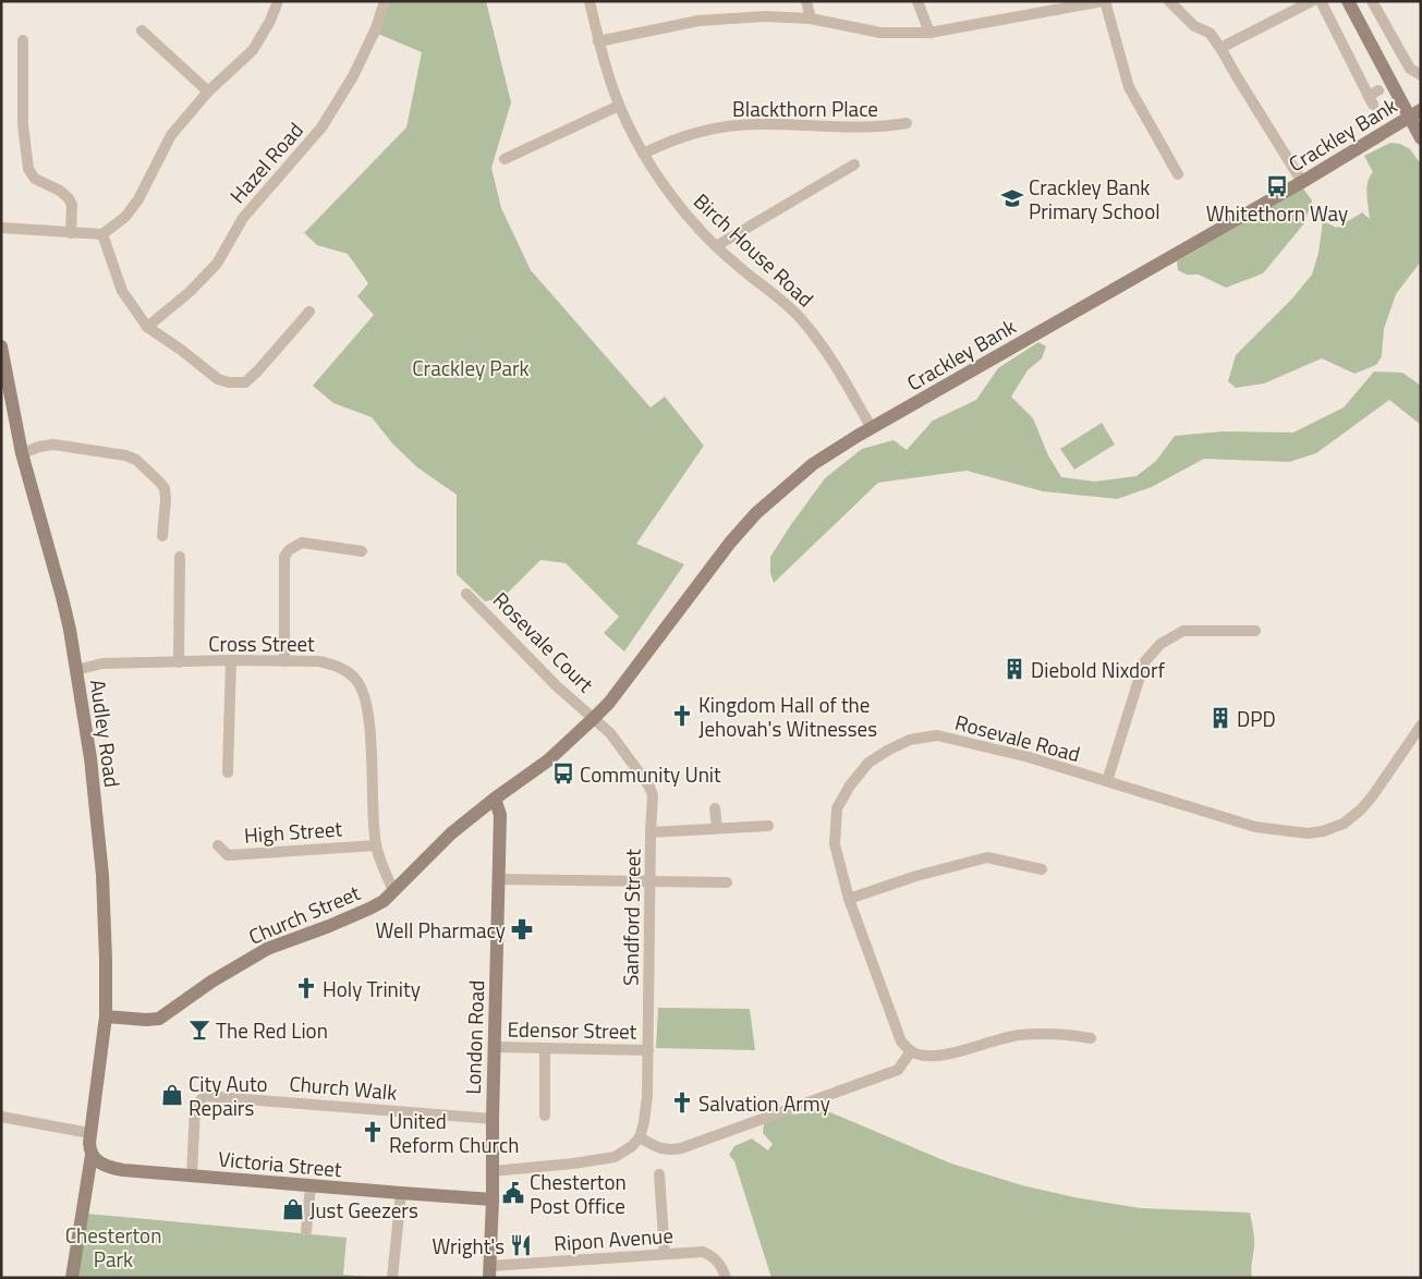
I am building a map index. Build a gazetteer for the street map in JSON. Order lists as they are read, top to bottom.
{
  "streets": {
    "street": [
      "Blackthorn Place",
      "Crackley Bank",
      "Hazel Road",
      "Birch House Road",
      "Rosevale Court",
      "Cross Street",
      "Audley Road",
      "Rosevale Road",
      "High Street",
      "Church Street",
      "Sandford Street",
      "Edensor Street",
      "London Road",
      "Church Walk",
      "Victoria Street",
      "Ripon Avenue"
    ]
  },
  "crossings": [
    ["Blackthorn Place", "Birch House Road"],
    ["Crackley Bank", "Birch House Road"],
    ["Crackley Bank", "Rosevale Court"],
    ["Crackley Bank", "Church Street"],
    ["Crackley Bank", "Sandford Street"],
    ["Crackley Bank", "London Road"],
    ["Rosevale Court", "Sandford Street"],
    ["Cross Street", "Audley Road"],
    ["Cross Street", "High Street"],
    ["Cross Street", "Church Street"],
    ["Audley Road", "Church Street"],
    ["Church Street", "London Road"],
    ["Sandford Street", "Edensor Street"],
    ["Edensor Street", "London Road"],
    ["London Road", "Church Walk"],
    ["London Road", "Victoria Street"],
    ["London Road", "Ripon Avenue"],
    ["Church Walk", "Victoria Street"]
  ],
  "parks": ["Crackley Park", "Chesterton Park"],
  "places": {
    "bus stop": ["Whitethorn Way", "Community Unit"],
    "school or university": ["Crackley Bank Primary School"],
    "building": ["Diebold Nixdorf", "DPD"],
    "church": [
      "Kingdom Hall of the Jehovah's Witnesses",
      "Holy Trinity",
      "Salvation Army",
      "United Reform Church"
    ],
    "pharmacy": ["Well Pharmacy"],
    "bar": ["The Red Lion"],
    "shop": ["City Auto Repairs", "Just Geezers"],
    "public building": ["Chesterton Post Office"],
    "restaurant": ["Wright's"]
  }
}
